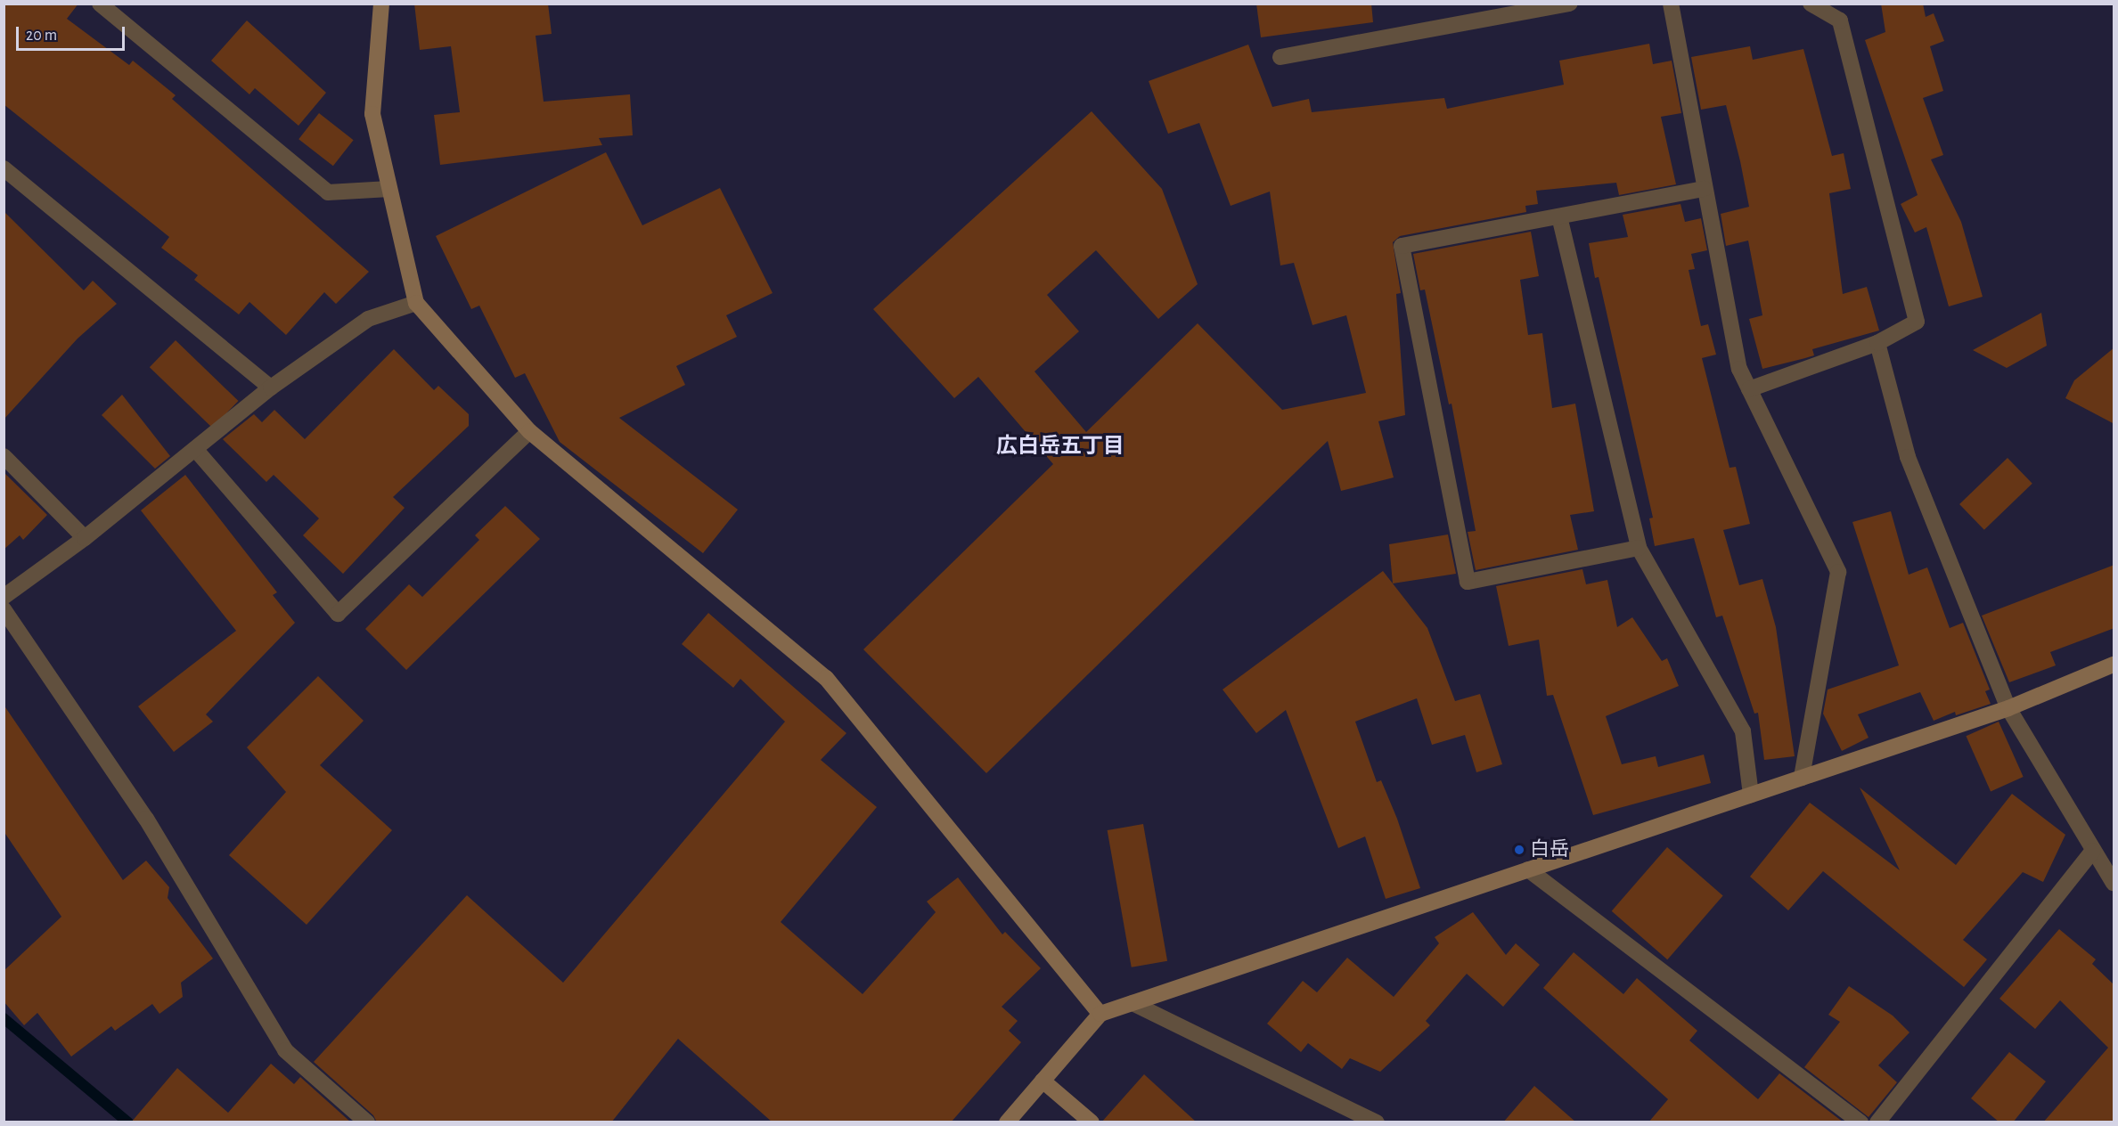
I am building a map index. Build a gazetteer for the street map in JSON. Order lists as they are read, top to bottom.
{
  "districts": ["広白岳五丁目"],
  "places": ["白岳"],
  "scale_bar": "20 m"
}
